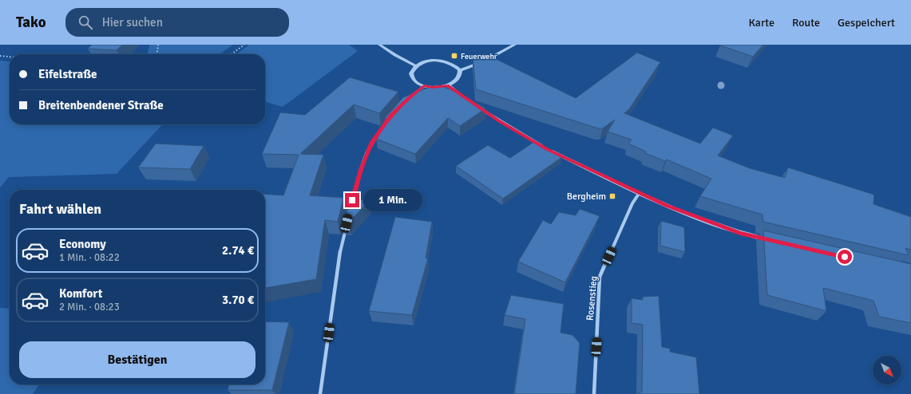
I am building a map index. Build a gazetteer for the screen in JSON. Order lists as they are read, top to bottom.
{
  "streets": {
    "street": ["Rosenstieg"]
  },
  "places": {
    "transit": ["Feuerwehr", "Bergheim"]
  },
  "north": "bottom right",
  "page": {
    "header": "Tako",
    "search": "Hier suchen",
    "nav": ["Karte", "Route", "Gespeichert"],
    "banner": ["Eifelstraße", "Breitenbendener Straße"],
    "bubble": "1 Min.",
    "heading": "Fahrt wählen",
    "list": [
      {
        "name": "Economy",
        "note": "1 Min. · 08:22",
        "value": "2.74 €"
      },
      {
        "name": "Komfort",
        "note": "2 Min. · 08:23",
        "value": "3.70 €"
      }
    ],
    "buttons": "Bestätigen"
  }
}
